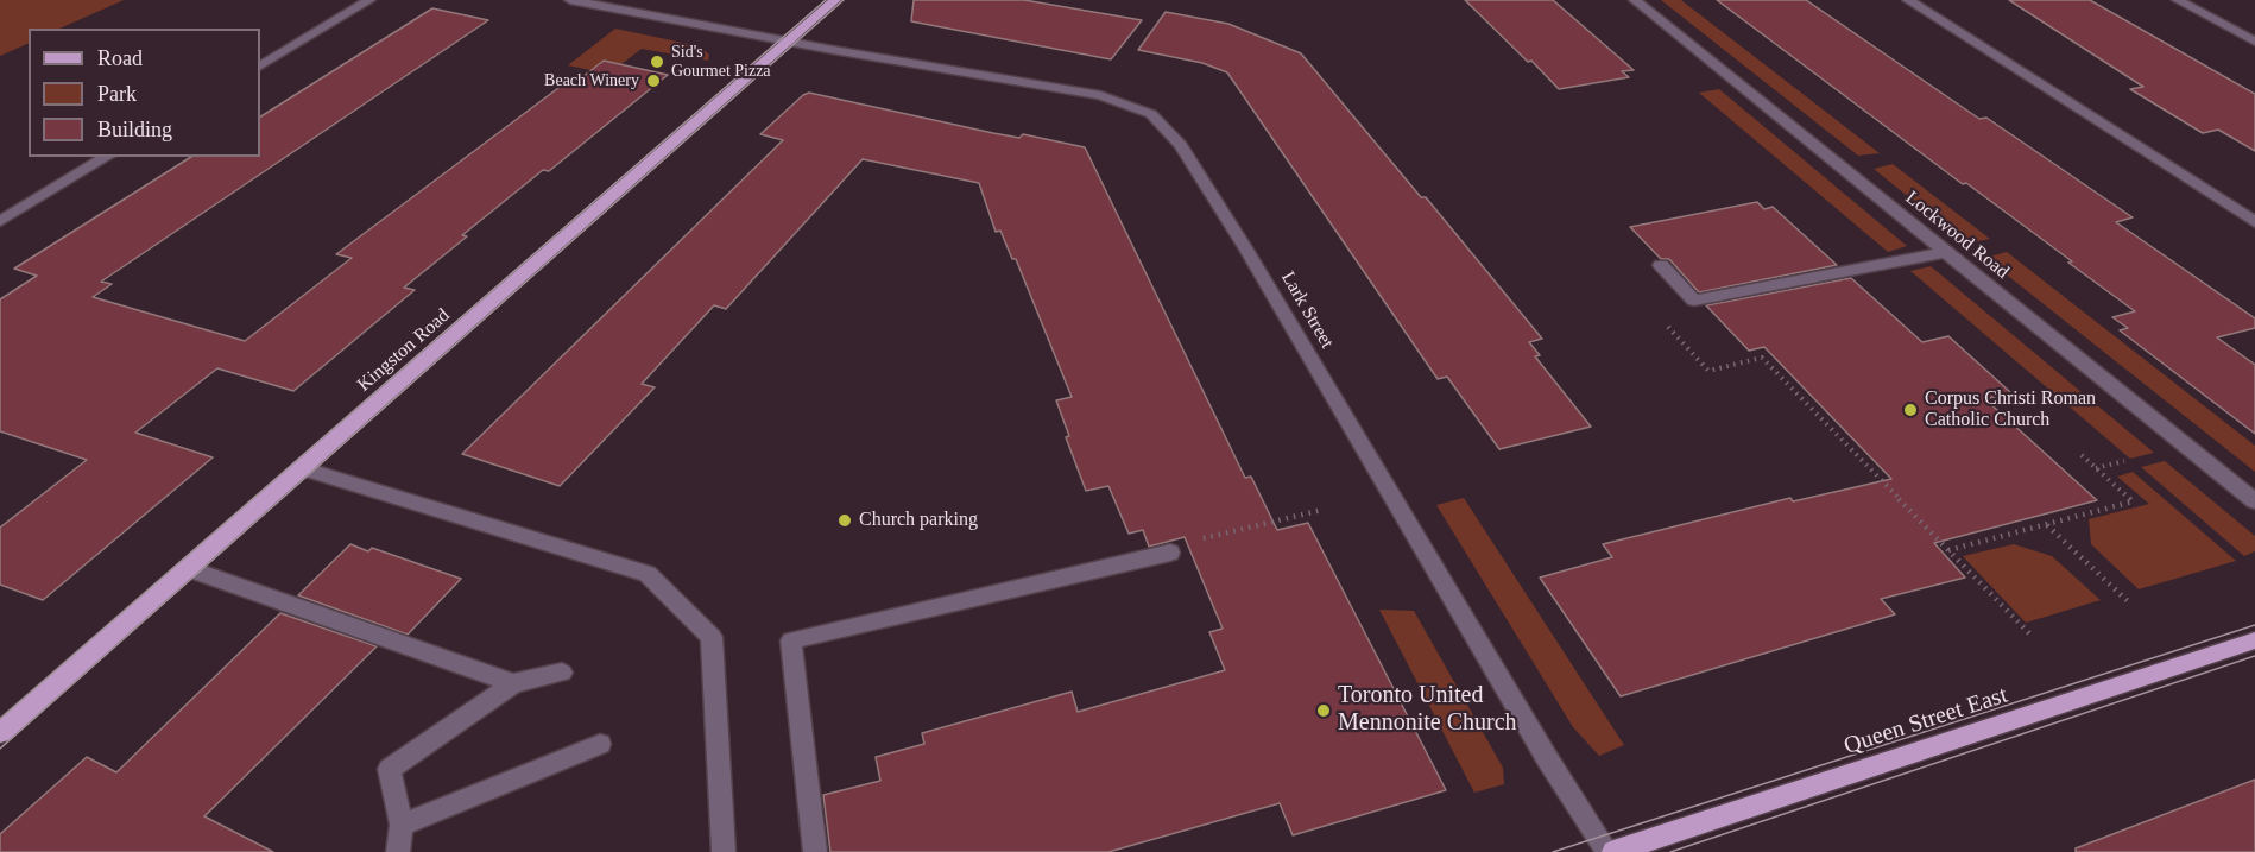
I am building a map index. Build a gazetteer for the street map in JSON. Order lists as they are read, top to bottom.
{
  "streets": {
    "main road": ["Kingston Road", "Queen Street East"],
    "street": ["Lockwood Road", "Lark Street"]
  },
  "crossings": [
    ["Lark Street", "Kingston Road"]
  ],
  "places": [
    "Sid's Gourmet Pizza",
    "Beach Winery",
    "Corpus Christi Roman Catholic Church",
    "Church parking",
    "Toronto United Mennonite Church"
  ],
  "legend": ["Road", "Park", "Building"]
}
